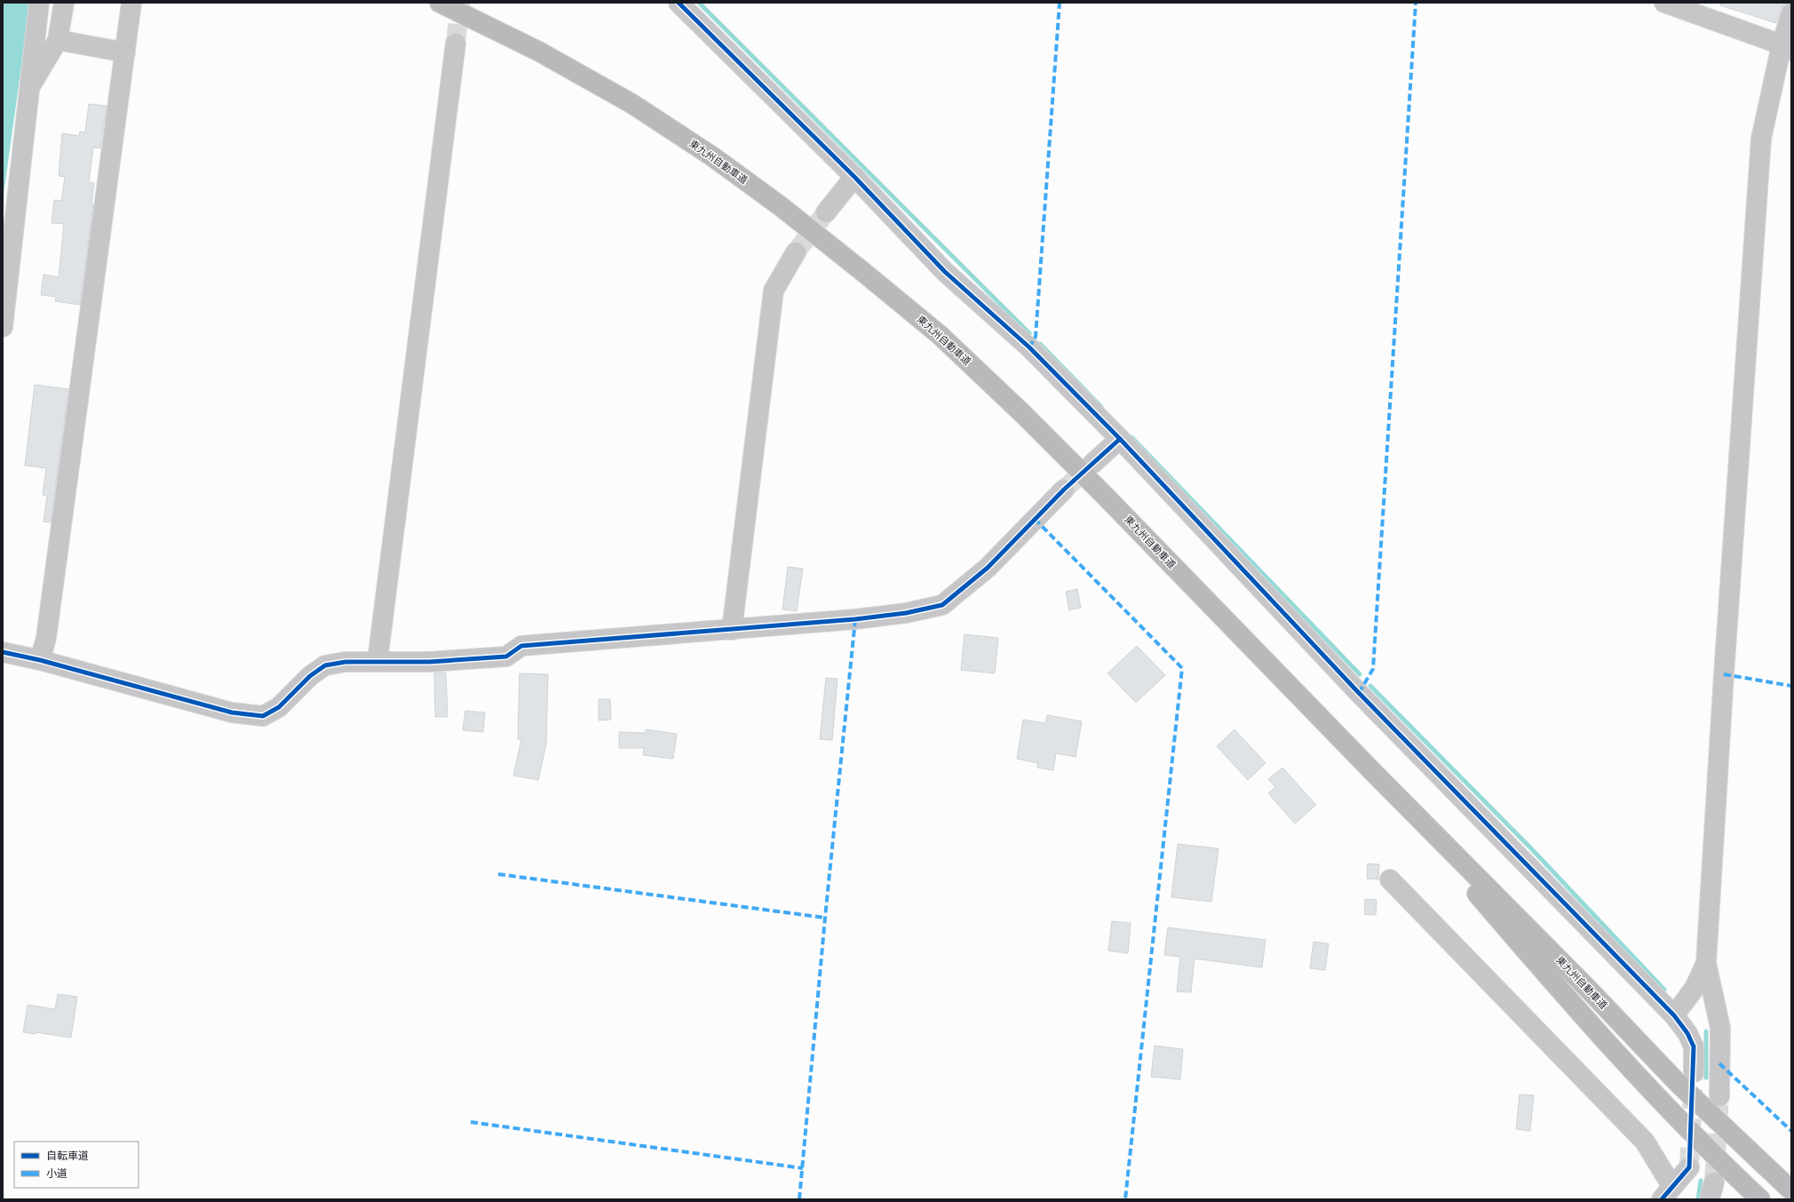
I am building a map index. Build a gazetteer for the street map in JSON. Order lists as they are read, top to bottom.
{
  "streets": {
    "highway": ["東九州自動車道"]
  },
  "legend": ["自転車道", "小道"]
}
